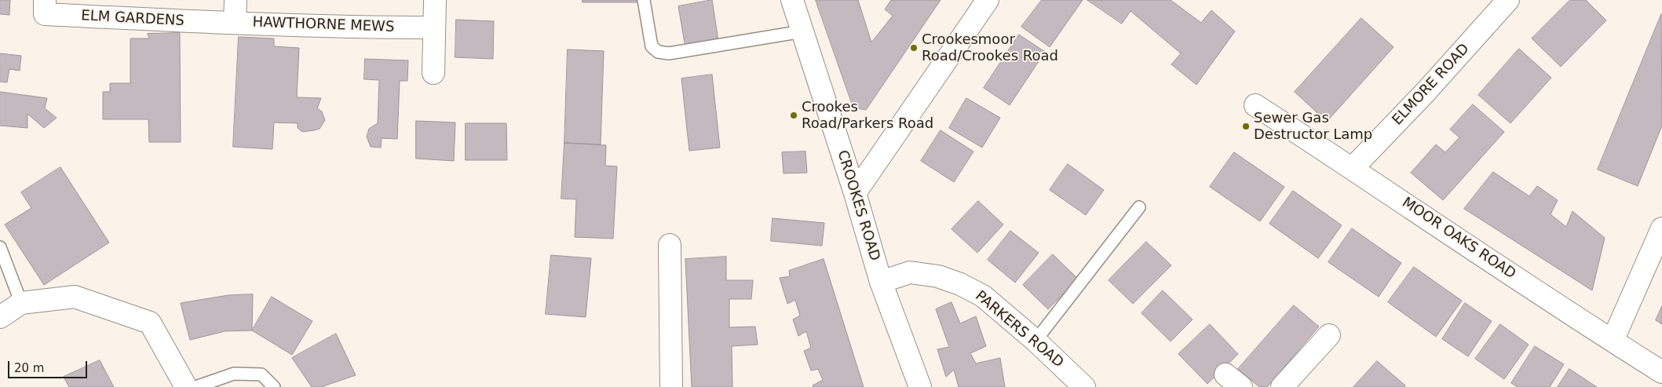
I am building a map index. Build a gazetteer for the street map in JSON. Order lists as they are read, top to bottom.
{
  "streets": {
    "street": [
      "ELM GARDENS",
      "HAWTHORNE MEWS",
      "ELMORE ROAD",
      "CROOKES ROAD",
      "MOOR OAKS ROAD",
      "PARKERS ROAD"
    ]
  },
  "crossings": [
    ["ELM GARDENS", "HAWTHORNE MEWS"],
    ["ELMORE ROAD", "MOOR OAKS ROAD"],
    ["CROOKES ROAD", "PARKERS ROAD"]
  ],
  "places": ["Crookesmoor Road/Crookes Road", "Crookes Road/Parkers Road", "Sewer Gas Destructor Lamp"],
  "scale_bar": "20 m"
}
